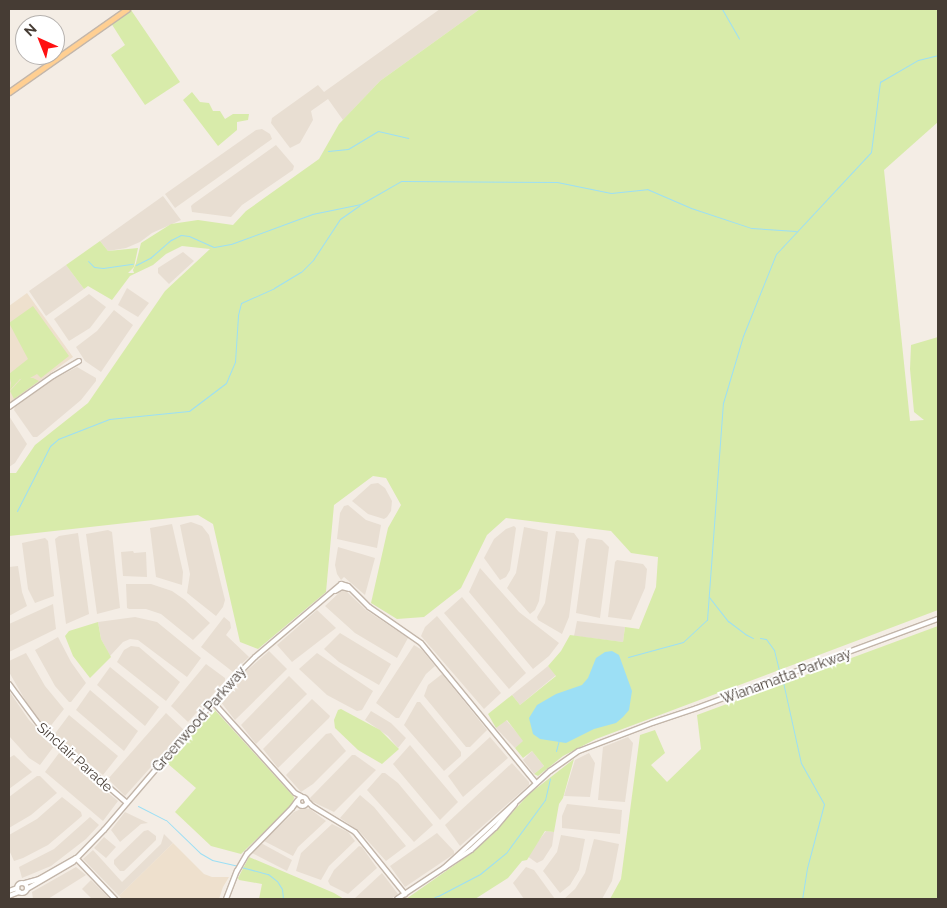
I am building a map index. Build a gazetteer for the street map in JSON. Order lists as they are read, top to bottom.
{
  "streets": {
    "street": ["Wianamatta Parkway", "Greenwood Parkway", "Sinclair Parade"]
  },
  "crossings": [
    ["Wianamatta Parkway", "Greenwood Parkway"],
    ["Greenwood Parkway", "Sinclair Parade"]
  ],
  "north": "top left"
}
